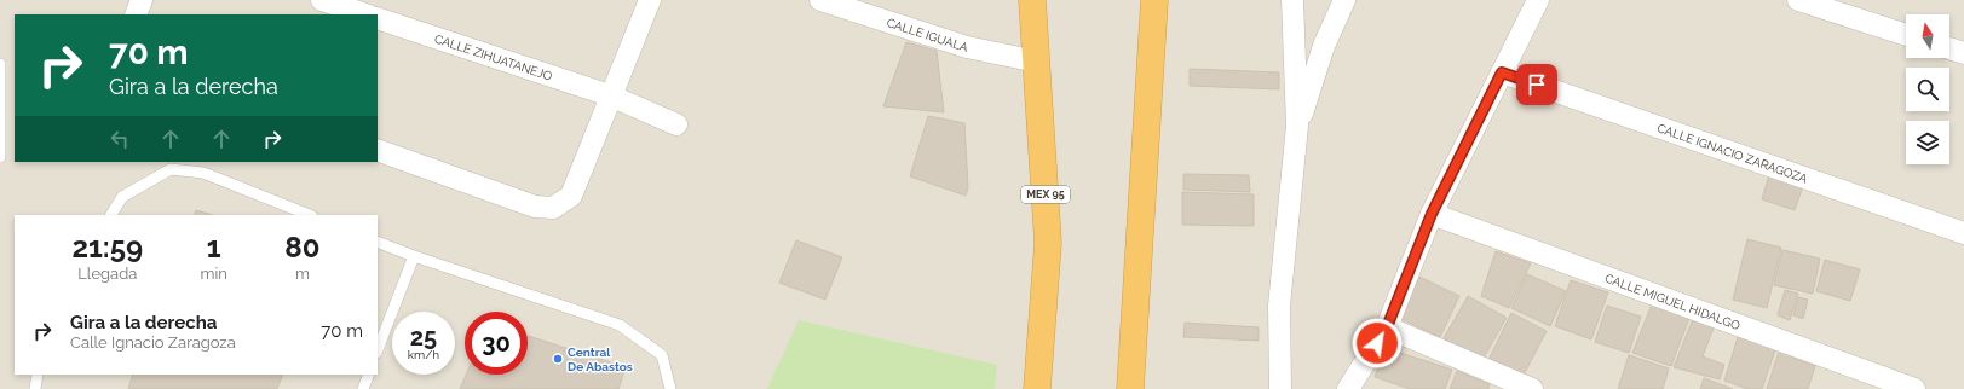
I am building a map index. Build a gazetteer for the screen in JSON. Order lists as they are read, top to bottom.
{
  "streets": {
    "highway": ["MEX 95"],
    "street": [
      "CALLE IGUALA",
      "CALLE ZIHUATANEJO",
      "CALLE IGNACIO ZARAGOZA",
      "CALLE MIGUEL HIDALGO"
    ]
  },
  "crossings": [
    ["CALLE IGUALA", "MEX 95"]
  ],
  "places": ["Central De Abastos"],
  "north": "top",
  "page": {
    "turn": ["70 m", "Gira a la derecha"],
    "eta": [
      "21:59",
      "Llegada",
      "1",
      "min",
      "80",
      "m"
    ],
    "list": [
      {
        "name": "Gira a la derecha",
        "note": "Calle Ignacio Zaragoza",
        "value": "70 m"
      }
    ],
    "speed": "25 km/h",
    "limit": "30"
  }
}
